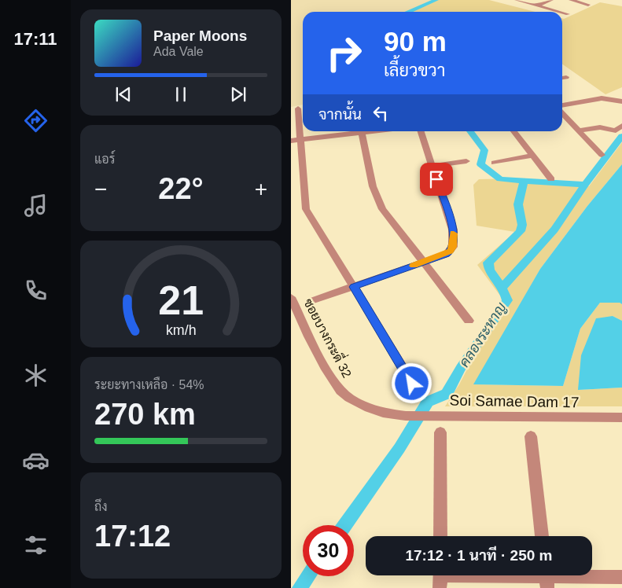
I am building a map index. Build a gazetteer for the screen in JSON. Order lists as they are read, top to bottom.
{
  "streets": {
    "street": ["ซอยบางกระดี่ 32", "Soi Samae Dam 17"]
  },
  "crossings": [
    ["ซอยบางกระดี่ 32", "Soi Samae Dam 17"]
  ],
  "water": ["คลองระหาญ"],
  "page": {
    "tabs": "17:11",
    "turn": ["90 m", "เลี้ยวขวา"],
    "song": ["Paper Moons", "Ada Vale"],
    "then": "จากนั้น",
    "tile": [
      "แอร์",
      ["ระยะทางเหลือ · 54%", "270 km"],
      ["ถึง", "17:12"]
    ],
    "heat": ["−", "22°", "+"],
    "limit": "30",
    "trip": "17:12 · 1 นาที · 250 m",
    "gauge": ["21", "km/h"]
  }
}
